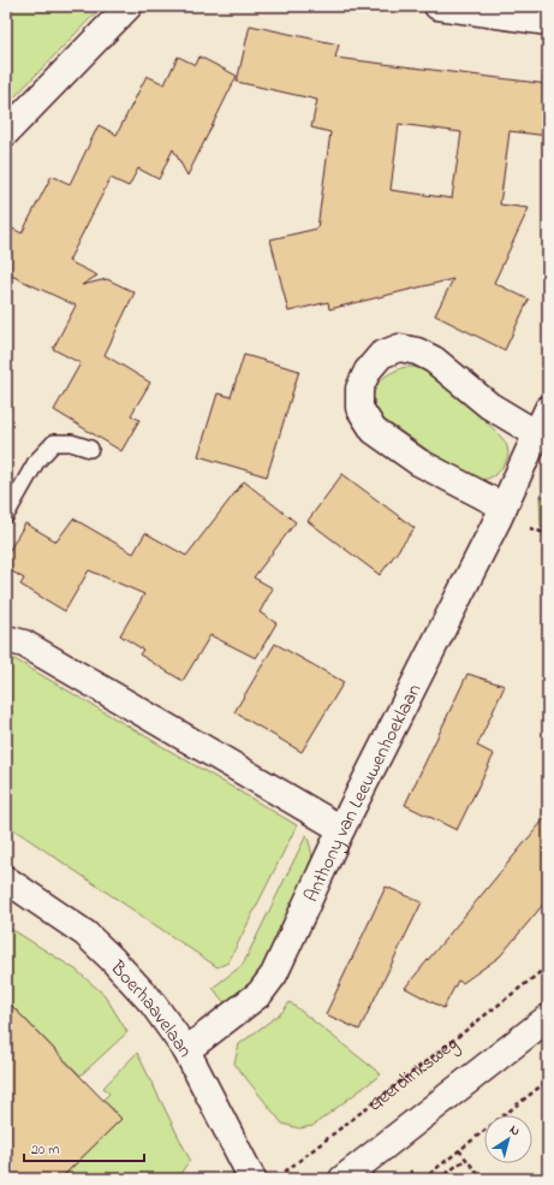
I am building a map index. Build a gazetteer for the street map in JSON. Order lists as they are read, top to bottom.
{
  "streets": {
    "street": ["Anthony van Leeuwenhoeklaan", "Boerhaavelaan", "Geerdinksweg"]
  },
  "crossings": [
    ["Anthony van Leeuwenhoeklaan", "Boerhaavelaan"]
  ],
  "scale_bar": "20 m",
  "north": "top right"
}
